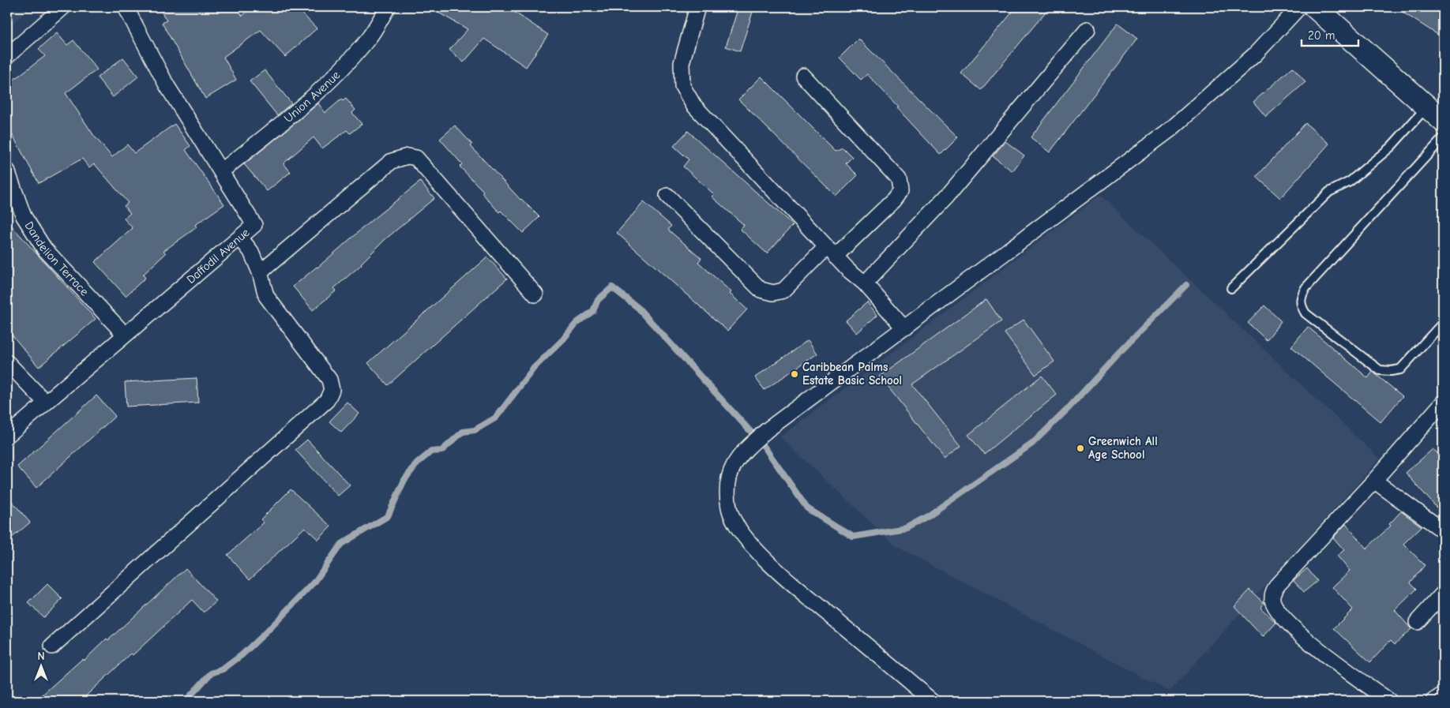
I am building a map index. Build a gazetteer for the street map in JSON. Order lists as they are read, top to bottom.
{
  "streets": {
    "street": ["Union Avenue", "Daffodil Avenue", "Dandelion Terrace"]
  },
  "crossings": [
    ["Union Avenue", "Daffodil Avenue"],
    ["Daffodil Avenue", "Dandelion Terrace"]
  ],
  "places": ["Caribbean Palms Estate Basic School", "Greenwich All Age School"],
  "scale_bar": "20 m",
  "north": "top"
}
